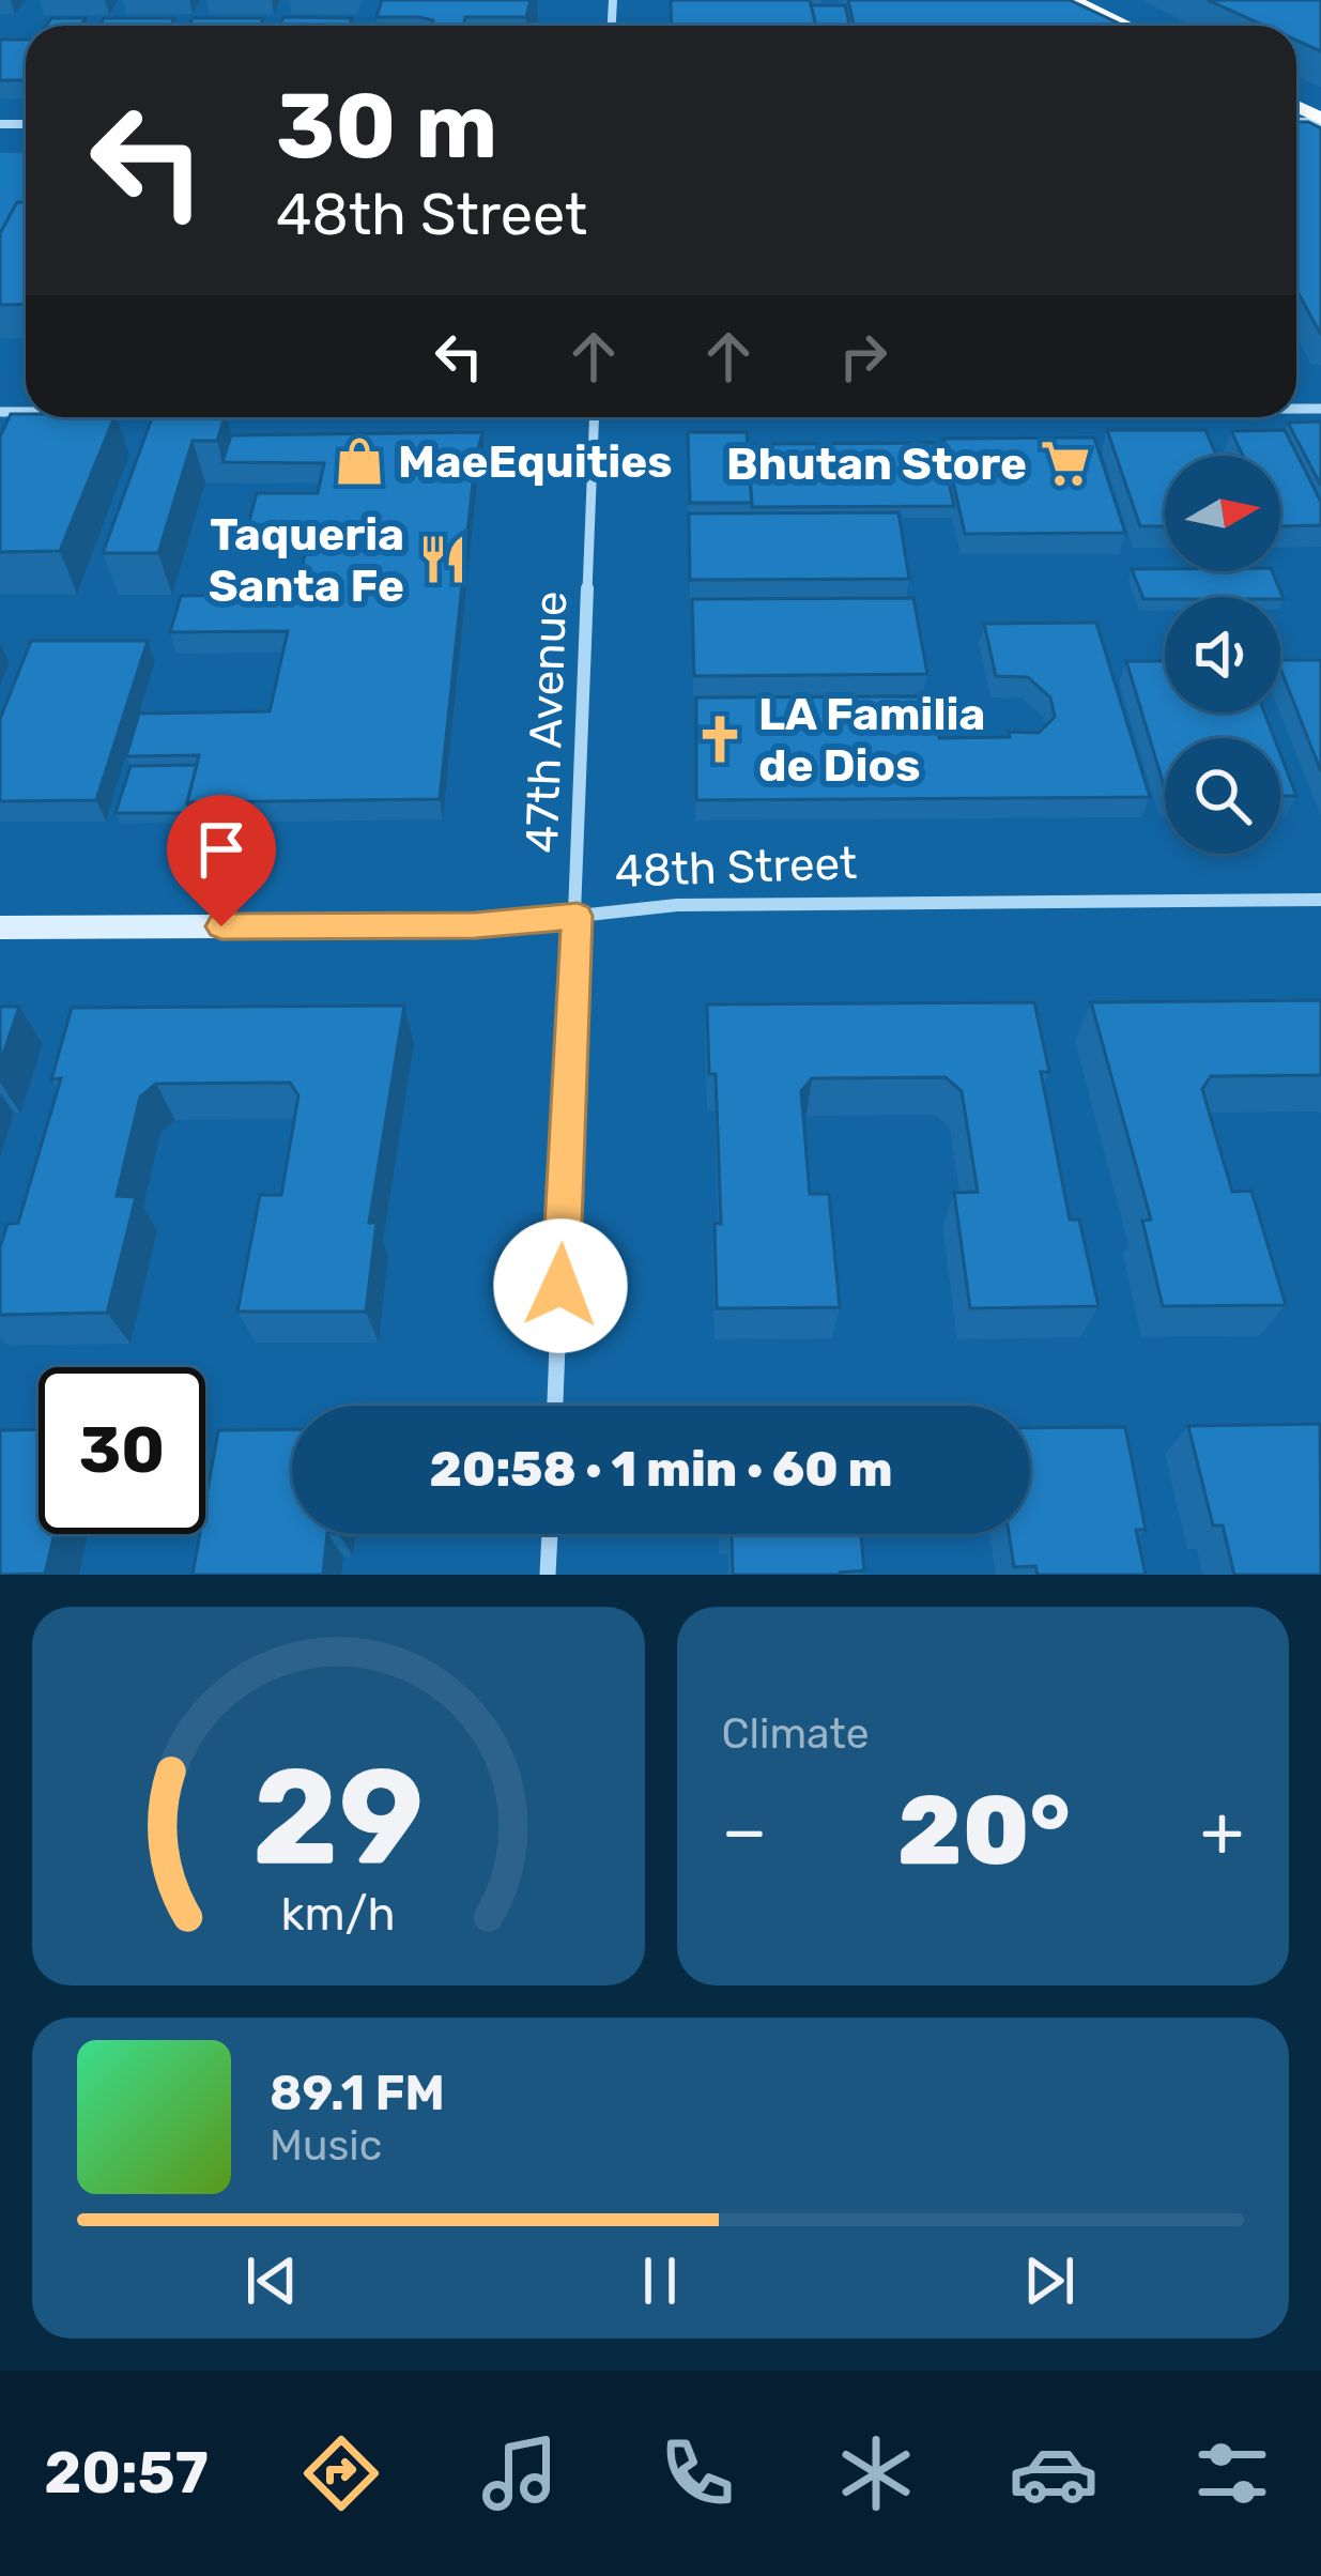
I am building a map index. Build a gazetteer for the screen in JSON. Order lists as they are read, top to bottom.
{
  "streets": {
    "street": ["47th Avenue", "48th Street"]
  },
  "crossings": [
    ["47th Avenue", "48th Street"]
  ],
  "places": {
    "shop": ["MaeEquities"],
    "supermarket": ["Bhutan Store"],
    "restaurant": ["Taqueria Santa Fe"],
    "church": ["LA Familia de Dios"]
  },
  "north": "right",
  "page": {
    "turn": ["30 m", "48th Street"],
    "limit": "30",
    "trip": "20:58 · 1 min · 60 m",
    "tile": "Climate",
    "heat": ["−", "20°", "+"],
    "song": ["89.1 FM", "Music"],
    "tabs": "20:57",
    "gauge": ["29", "km/h"]
  }
}
